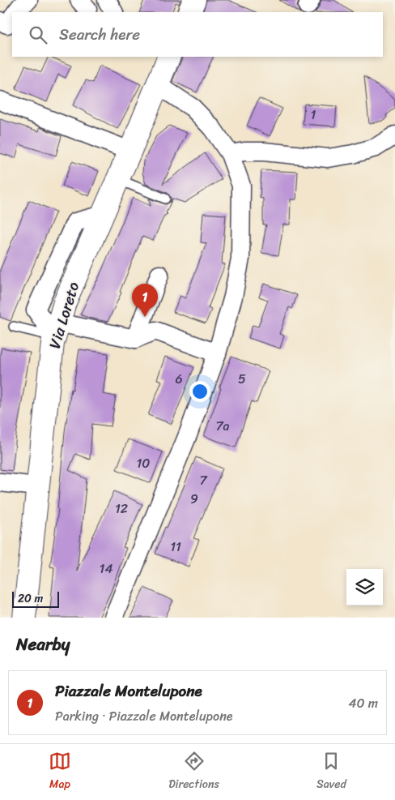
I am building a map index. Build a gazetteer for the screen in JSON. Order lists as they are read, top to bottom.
{
  "streets": {
    "street": ["Via Loreto"]
  },
  "house_numbers": [
    "1",
    "6",
    "5",
    "7a",
    "10",
    "7",
    "9",
    "12",
    "11",
    "14"
  ],
  "scale_bar": "20 m",
  "page": {
    "search": "Search here",
    "pins": "1",
    "scale": "20 m",
    "heading": "Nearby",
    "list": [
      {
        "mark": "1",
        "name": "Piazzale Montelupone",
        "note": "Parking · Piazzale Montelupone",
        "value": "40 m"
      }
    ],
    "nav": ["Map", "Directions", "Saved"]
  }
}
